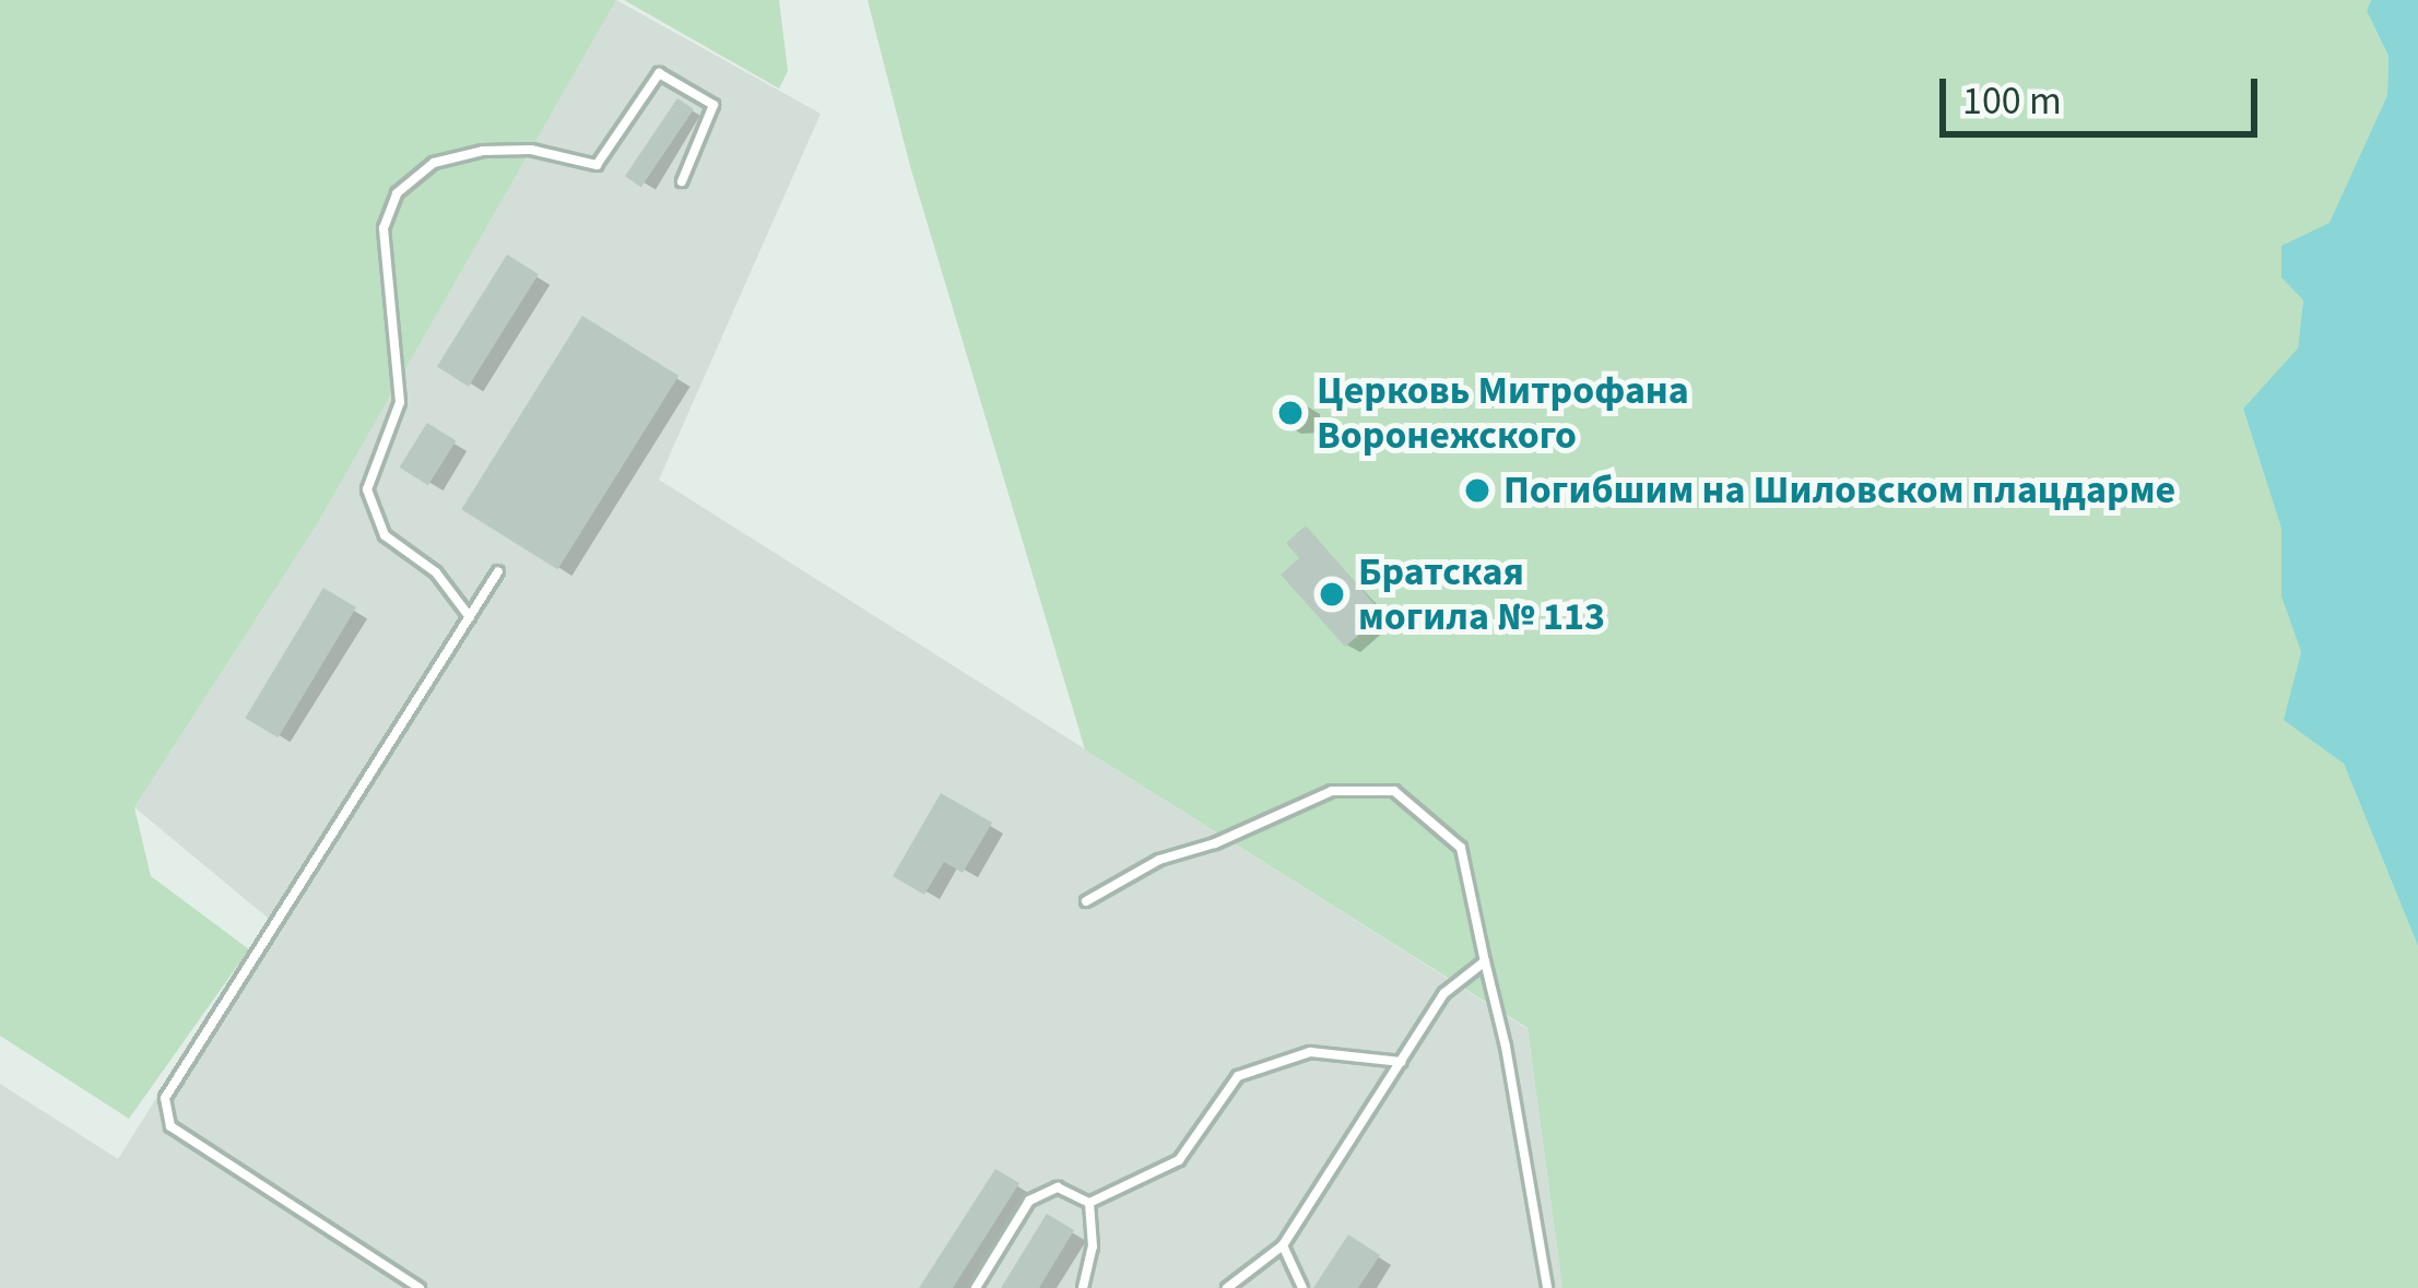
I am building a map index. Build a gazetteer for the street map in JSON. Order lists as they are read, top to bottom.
{
  "places": ["Церковь Митрофана Воронежского", "Погибшим на Шиловском плацдарме", "Братская могила № 113"],
  "scale_bar": "100 m"
}
